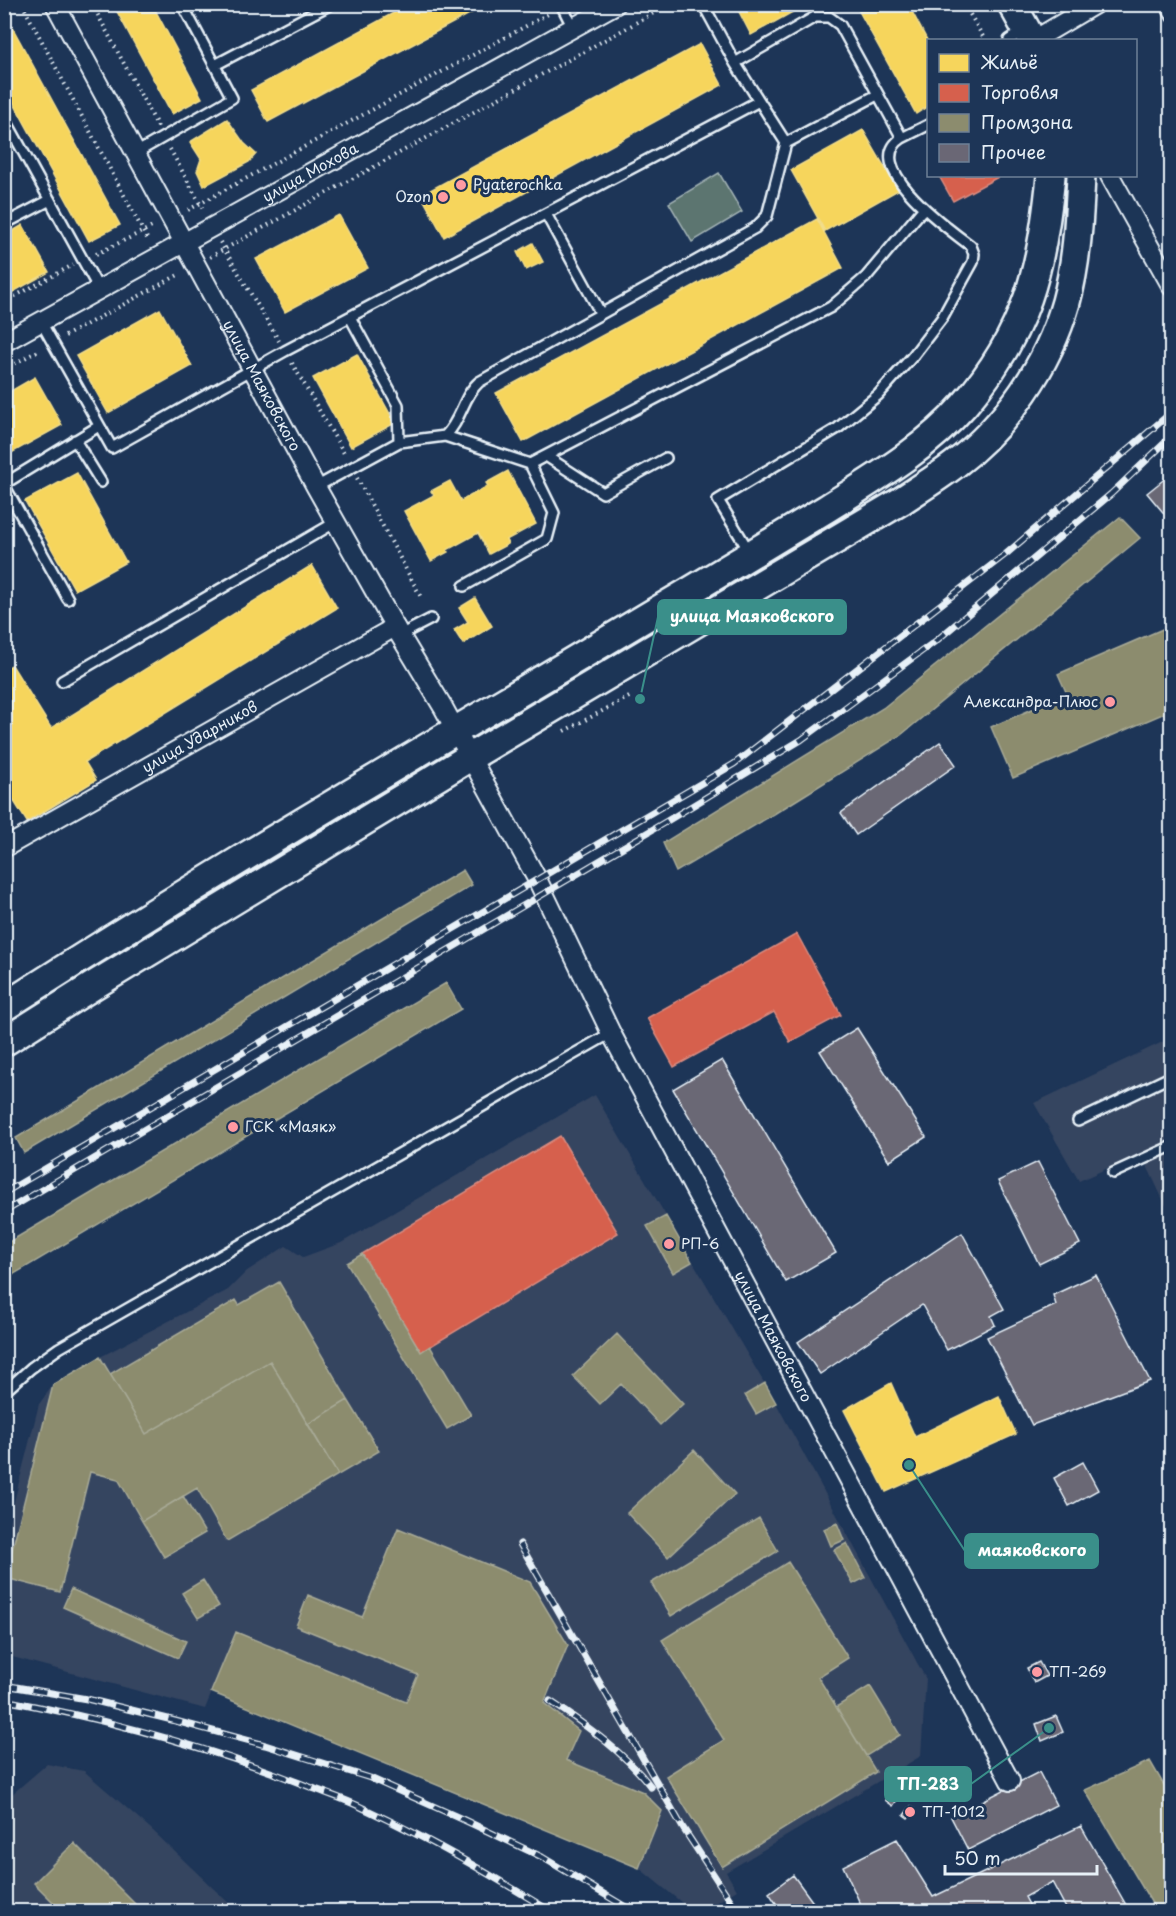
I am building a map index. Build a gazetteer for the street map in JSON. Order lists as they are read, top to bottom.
{
  "streets": {
    "street": ["улица Мохова", "улица Маяковского", "улица Ударников"]
  },
  "crossings": [
    ["улица Мохова", "улица Маяковского"],
    ["улица Маяковского", "улица Ударников"]
  ],
  "places": [
    "Pyaterochka",
    "Ozon",
    "улица Маяковского",
    "Александра-Плюс",
    "ГСК «Маяк»",
    "РП-6",
    "маяковского",
    "ТП-269",
    "ТП-283",
    "ТП-1012"
  ],
  "legend": [
    "Жильё",
    "Торговля",
    "Промзона",
    "Прочее"
  ],
  "scale_bar": "50 m"
}
